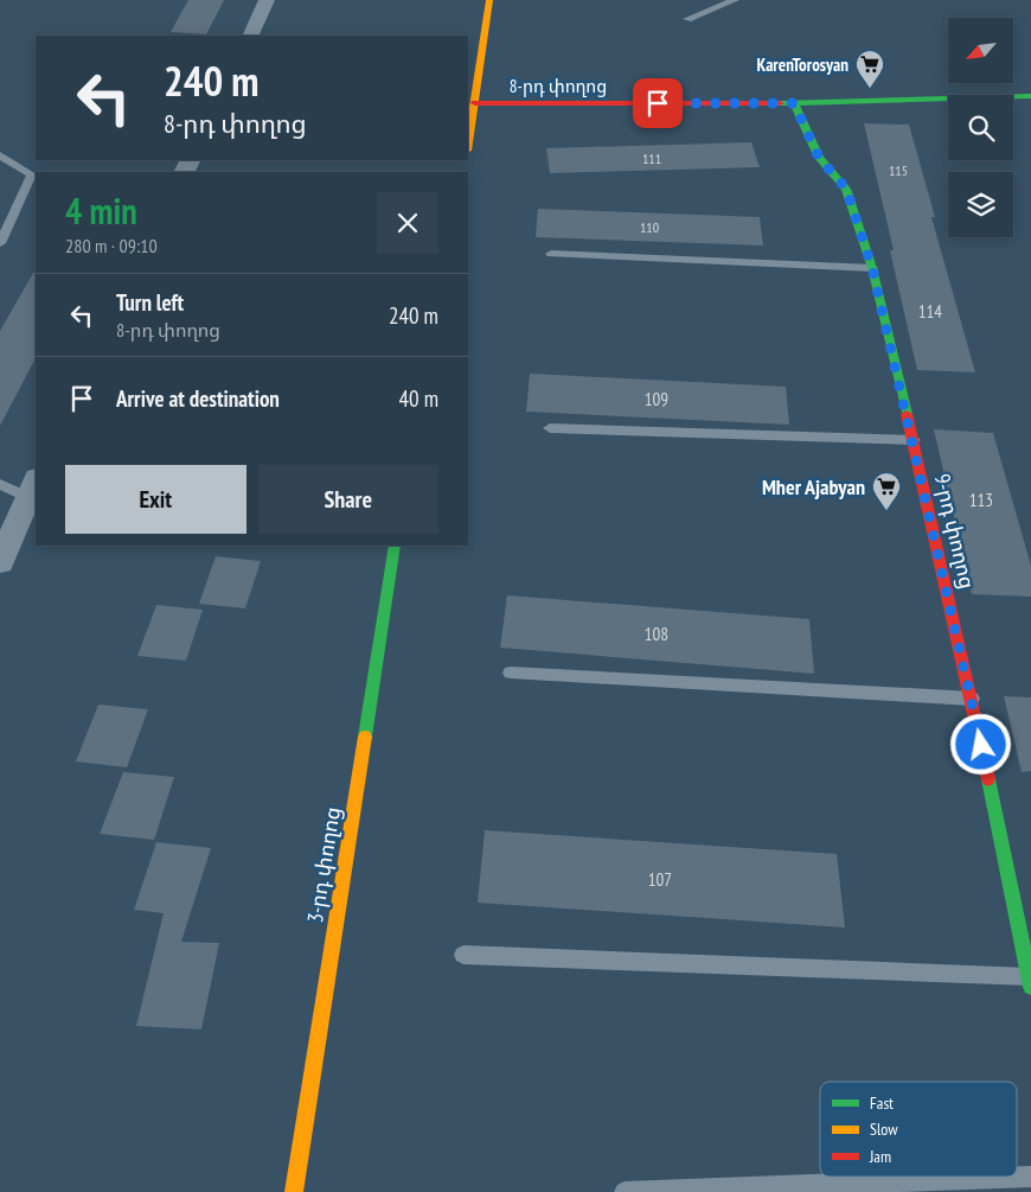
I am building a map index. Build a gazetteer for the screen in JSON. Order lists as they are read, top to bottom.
{
  "streets": {
    "street": ["8-րդ փողոց", "9-րդ փողոց", "3-րդ փողոց"]
  },
  "crossings": [
    ["8-րդ փողոց", "9-րդ փողոց"]
  ],
  "places": {
    "supermarket": ["KarenTorosyan", "Mher Ajabyan"]
  },
  "house_numbers": [
    "111",
    "115",
    "110",
    "114",
    "109",
    "113",
    "108",
    "107"
  ],
  "legend": ["Fast", "Slow", "Jam"],
  "north": "bottom left",
  "page": {
    "turn": ["240 m", "8-րդ փողոց"],
    "heading": ["4 min", "280 m · 09:10"],
    "list": [
      {
        "name": "Turn left",
        "note": "8-րդ փողոց",
        "value": "240 m"
      },
      {
        "name": "Arrive at destination",
        "value": "40 m"
      }
    ],
    "buttons": ["Exit", "Share"]
  }
}
